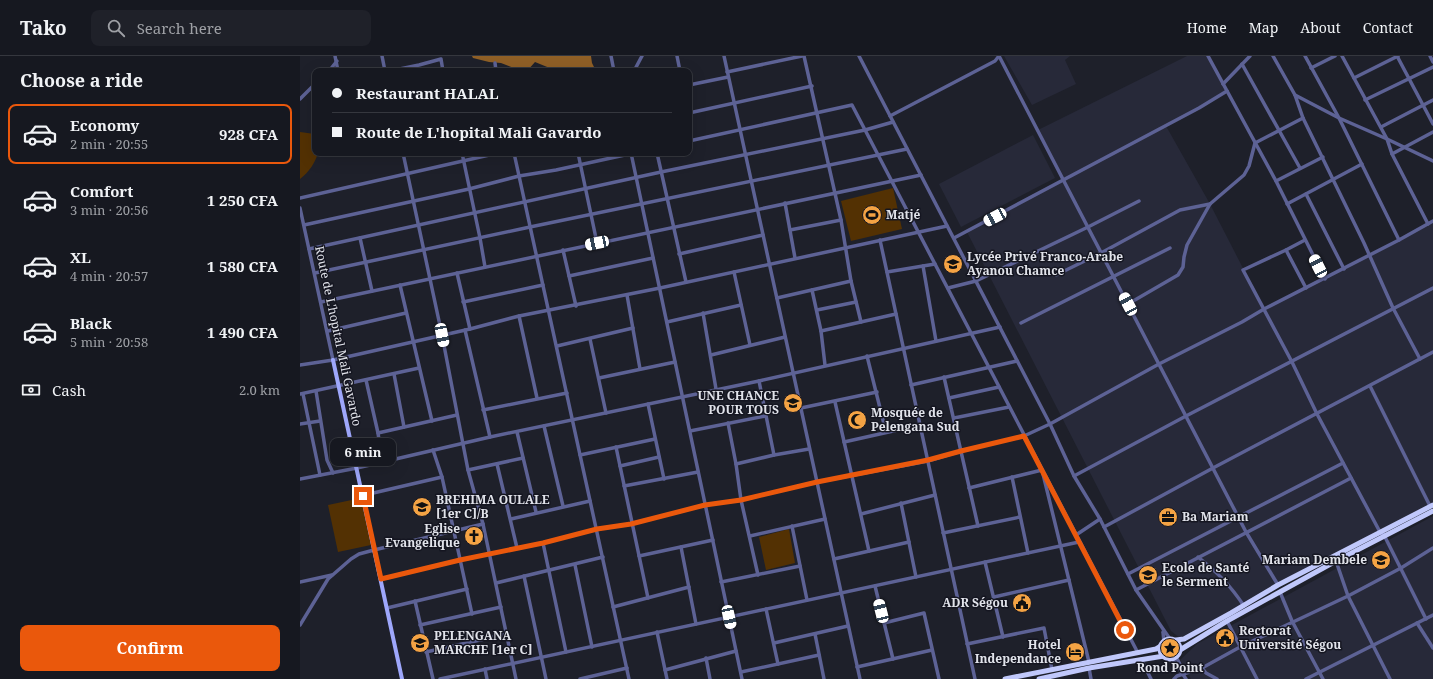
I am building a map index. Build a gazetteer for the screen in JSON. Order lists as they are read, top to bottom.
{
  "streets": {
    "main road": ["Route de L'hopital Mali Gavardo"]
  },
  "places": {
    "sports": ["Matjé"],
    "school or university": [
      "Lycée Privé Franco-Arabe Ayanou Chamce",
      "UNE CHANCE POUR TOUS",
      "BREHIMA OULALE [1er C]/B",
      "Mariam Dembele",
      "Ecole de Santé le Serment",
      "PELENGANA MARCHE [1er C]"
    ],
    "mosque": ["Mosquée de Pelengana Sud"],
    "office": ["Ba Mariam"],
    "church": ["Eglise Evangelique"],
    "public building": ["ADR Ségou", "Rectorat Université Ségou"],
    "place": ["Rond Point"],
    "hotel": ["Hotel Independance"]
  },
  "page": {
    "header": "Tako",
    "search": "Search here",
    "nav": [
      "Home",
      "Map",
      "About",
      "Contact"
    ],
    "heading": "Choose a ride",
    "banner": ["Restaurant HALAL", "Route de L'hopital Mali Gavardo"],
    "list": [
      {
        "name": "Economy",
        "note": "2 min · 20:55",
        "value": "928 CFA"
      },
      {
        "name": "Comfort",
        "note": "3 min · 20:56",
        "value": "1 250 CFA"
      },
      {
        "name": "XL",
        "note": "4 min · 20:57",
        "value": "1 580 CFA"
      },
      {
        "name": "Black",
        "note": "5 min · 20:58",
        "value": "1 490 CFA"
      }
    ],
    "pay": ["Cash", "2.0 km"],
    "bubble": "6 min",
    "buttons": "Confirm"
  }
}
